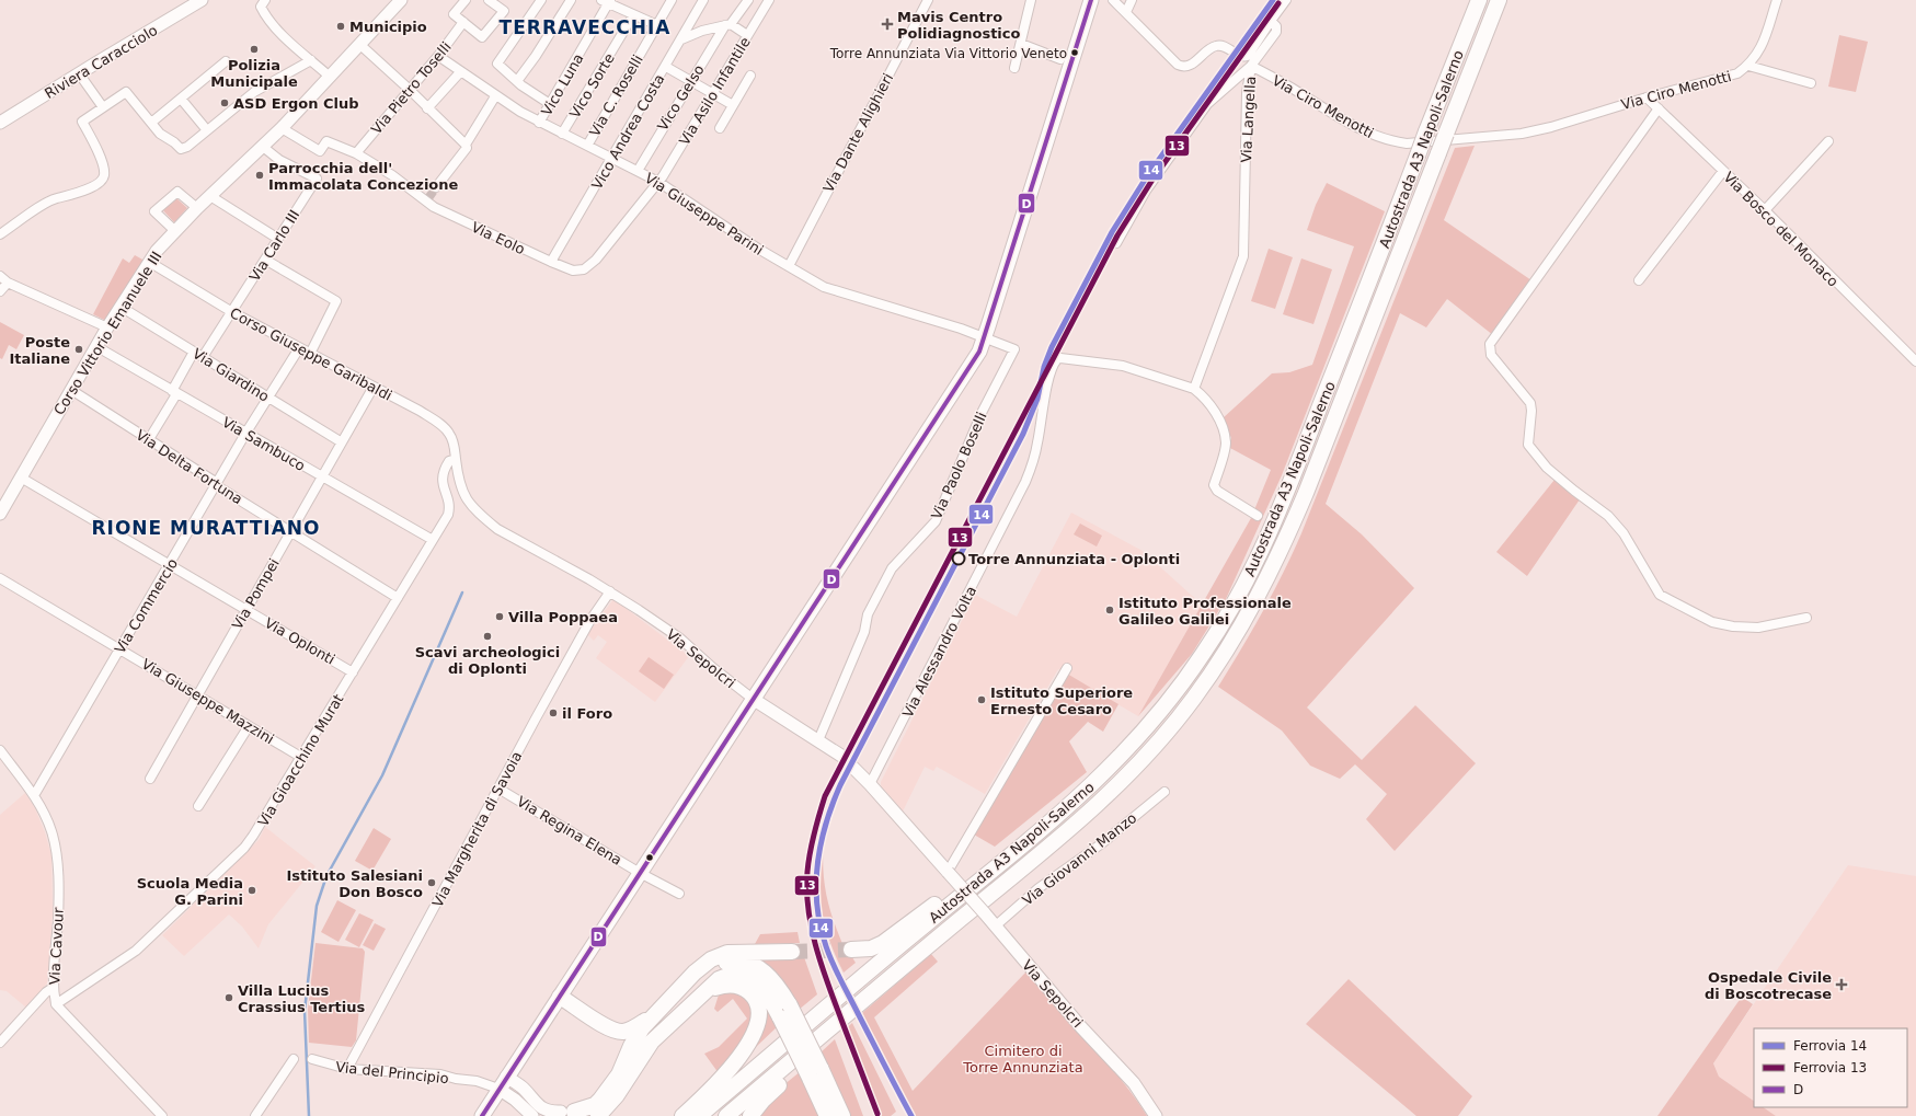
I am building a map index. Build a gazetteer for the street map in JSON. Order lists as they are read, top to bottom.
{
  "streets": {
    "highway": ["Autostrada A3 Napoli-Salerno"],
    "street": [
      "Riviera Caracciolo",
      "Vico Luna",
      "Vico Sorte",
      "Via Pietro Toselli",
      "Via Ciro Menotti",
      "Via Asilo Infantile",
      "Via C. Roselli",
      "Vico Gelso",
      "Via Langella",
      "Vico Andrea Costa",
      "Via Dante Alighieri",
      "Via Giuseppe Parini",
      "Via Bosco del Monaco",
      "Via Eolo",
      "Via Carlo III",
      "Corso Vittorio Emanuele III",
      "Corso Giuseppe Garibaldi",
      "Via Giardino",
      "Via Sambuco",
      "Via Paolo Boselli",
      "Via Delta Fortuna",
      "Via Pompei",
      "Via Commercio",
      "Via Oplonti",
      "Via Alessandro Volta",
      "Via Sepolcri",
      "Via Giuseppe Mazzini",
      "Via Gioacchino Murat",
      "Via Margherita di Savoia",
      "Via Regina Elena",
      "Via Giovanni Manzo",
      "Via Cavour",
      "Via del Principio"
    ]
  },
  "crossings": [
    ["Vico Luna", "Via Giuseppe Parini"],
    ["Vico Sorte", "Via Giuseppe Parini"],
    ["Via Pietro Toselli", "Via Giuseppe Parini"],
    ["Via Pietro Toselli", "Via Eolo"],
    ["Via Ciro Menotti", "Via Langella"],
    ["Via Ciro Menotti", "Via Bosco del Monaco"],
    ["Via Asilo Infantile", "Via Giuseppe Parini"],
    ["Via Asilo Infantile", "Via Eolo"],
    ["Via C. Roselli", "Via Giuseppe Parini"],
    ["Vico Gelso", "Via Giuseppe Parini"],
    ["Via Langella", "Via Alessandro Volta"],
    ["Vico Andrea Costa", "Via Giuseppe Parini"],
    ["Vico Andrea Costa", "Via Eolo"],
    ["Via Dante Alighieri", "Via Giuseppe Parini"],
    ["Via Giuseppe Parini", "Via Paolo Boselli"],
    ["Via Eolo", "Corso Vittorio Emanuele III"],
    ["Via Carlo III", "Corso Vittorio Emanuele III"],
    ["Via Carlo III", "Corso Giuseppe Garibaldi"],
    ["Via Carlo III", "Via Giardino"],
    ["Corso Vittorio Emanuele III", "Corso Giuseppe Garibaldi"],
    ["Corso Vittorio Emanuele III", "Via Giardino"],
    ["Corso Vittorio Emanuele III", "Via Sambuco"],
    ["Corso Vittorio Emanuele III", "Via Delta Fortuna"],
    ["Corso Vittorio Emanuele III", "Via Oplonti"],
    ["Corso Giuseppe Garibaldi", "Via Pompei"],
    ["Corso Giuseppe Garibaldi", "Via Commercio"],
    ["Corso Giuseppe Garibaldi", "Via Sepolcri"],
    ["Corso Giuseppe Garibaldi", "Via Gioacchino Murat"],
    ["Via Giardino", "Via Pompei"],
    ["Via Giardino", "Via Commercio"],
    ["Via Sambuco", "Via Pompei"],
    ["Via Sambuco", "Via Commercio"],
    ["Via Sambuco", "Via Gioacchino Murat"],
    ["Via Paolo Boselli", "Via Sepolcri"],
    ["Via Delta Fortuna", "Via Pompei"],
    ["Via Delta Fortuna", "Via Commercio"],
    ["Via Delta Fortuna", "Via Gioacchino Murat"],
    ["Via Pompei", "Via Oplonti"],
    ["Via Pompei", "Via Giuseppe Mazzini"],
    ["Via Commercio", "Via Oplonti"],
    ["Via Commercio", "Via Giuseppe Mazzini"],
    ["Via Commercio", "Via Cavour"],
    ["Via Oplonti", "Via Gioacchino Murat"],
    ["Via Alessandro Volta", "Via Sepolcri"],
    ["Via Sepolcri", "Via Gioacchino Murat"],
    ["Via Sepolcri", "Via Margherita di Savoia"],
    ["Via Sepolcri", "Via Giovanni Manzo"],
    ["Via Giuseppe Mazzini", "Via Gioacchino Murat"],
    ["Via Gioacchino Murat", "Via Cavour"],
    ["Via Margherita di Savoia", "Via Regina Elena"],
    ["Via Margherita di Savoia", "Via del Principio"]
  ],
  "districts": ["TERRAVECCHIA", "RIONE MURATTIANO"],
  "parks": ["Cimitero di Torre Annunziata"],
  "places": {
    "health": ["Mavis Centro Polidiagnostico", "Ospedale Civile di Boscotrecase"],
    "other": [
      "Municipio",
      "Polizia Municipale",
      "Torre Annunziata Via Vittorio Veneto",
      "ASD Ergon Club",
      "Parrocchia dell' Immacolata Concezione",
      "Poste Italiane",
      "Torre Annunziata - Oplonti",
      "Istituto Professionale Galileo Galilei",
      "Villa Poppaea",
      "Scavi archeologici di Oplonti",
      "Istituto Superiore Ernesto Cesaro",
      "il Foro",
      "Istituto Salesiani Don Bosco",
      "Scuola Media G. Parini",
      "Villa Lucius Crassius Tertius"
    ]
  },
  "lines": ["rail line 14", "transit line D", "rail line 13"],
  "legend": ["Ferrovia 14", "Ferrovia 13", "D"]
}
